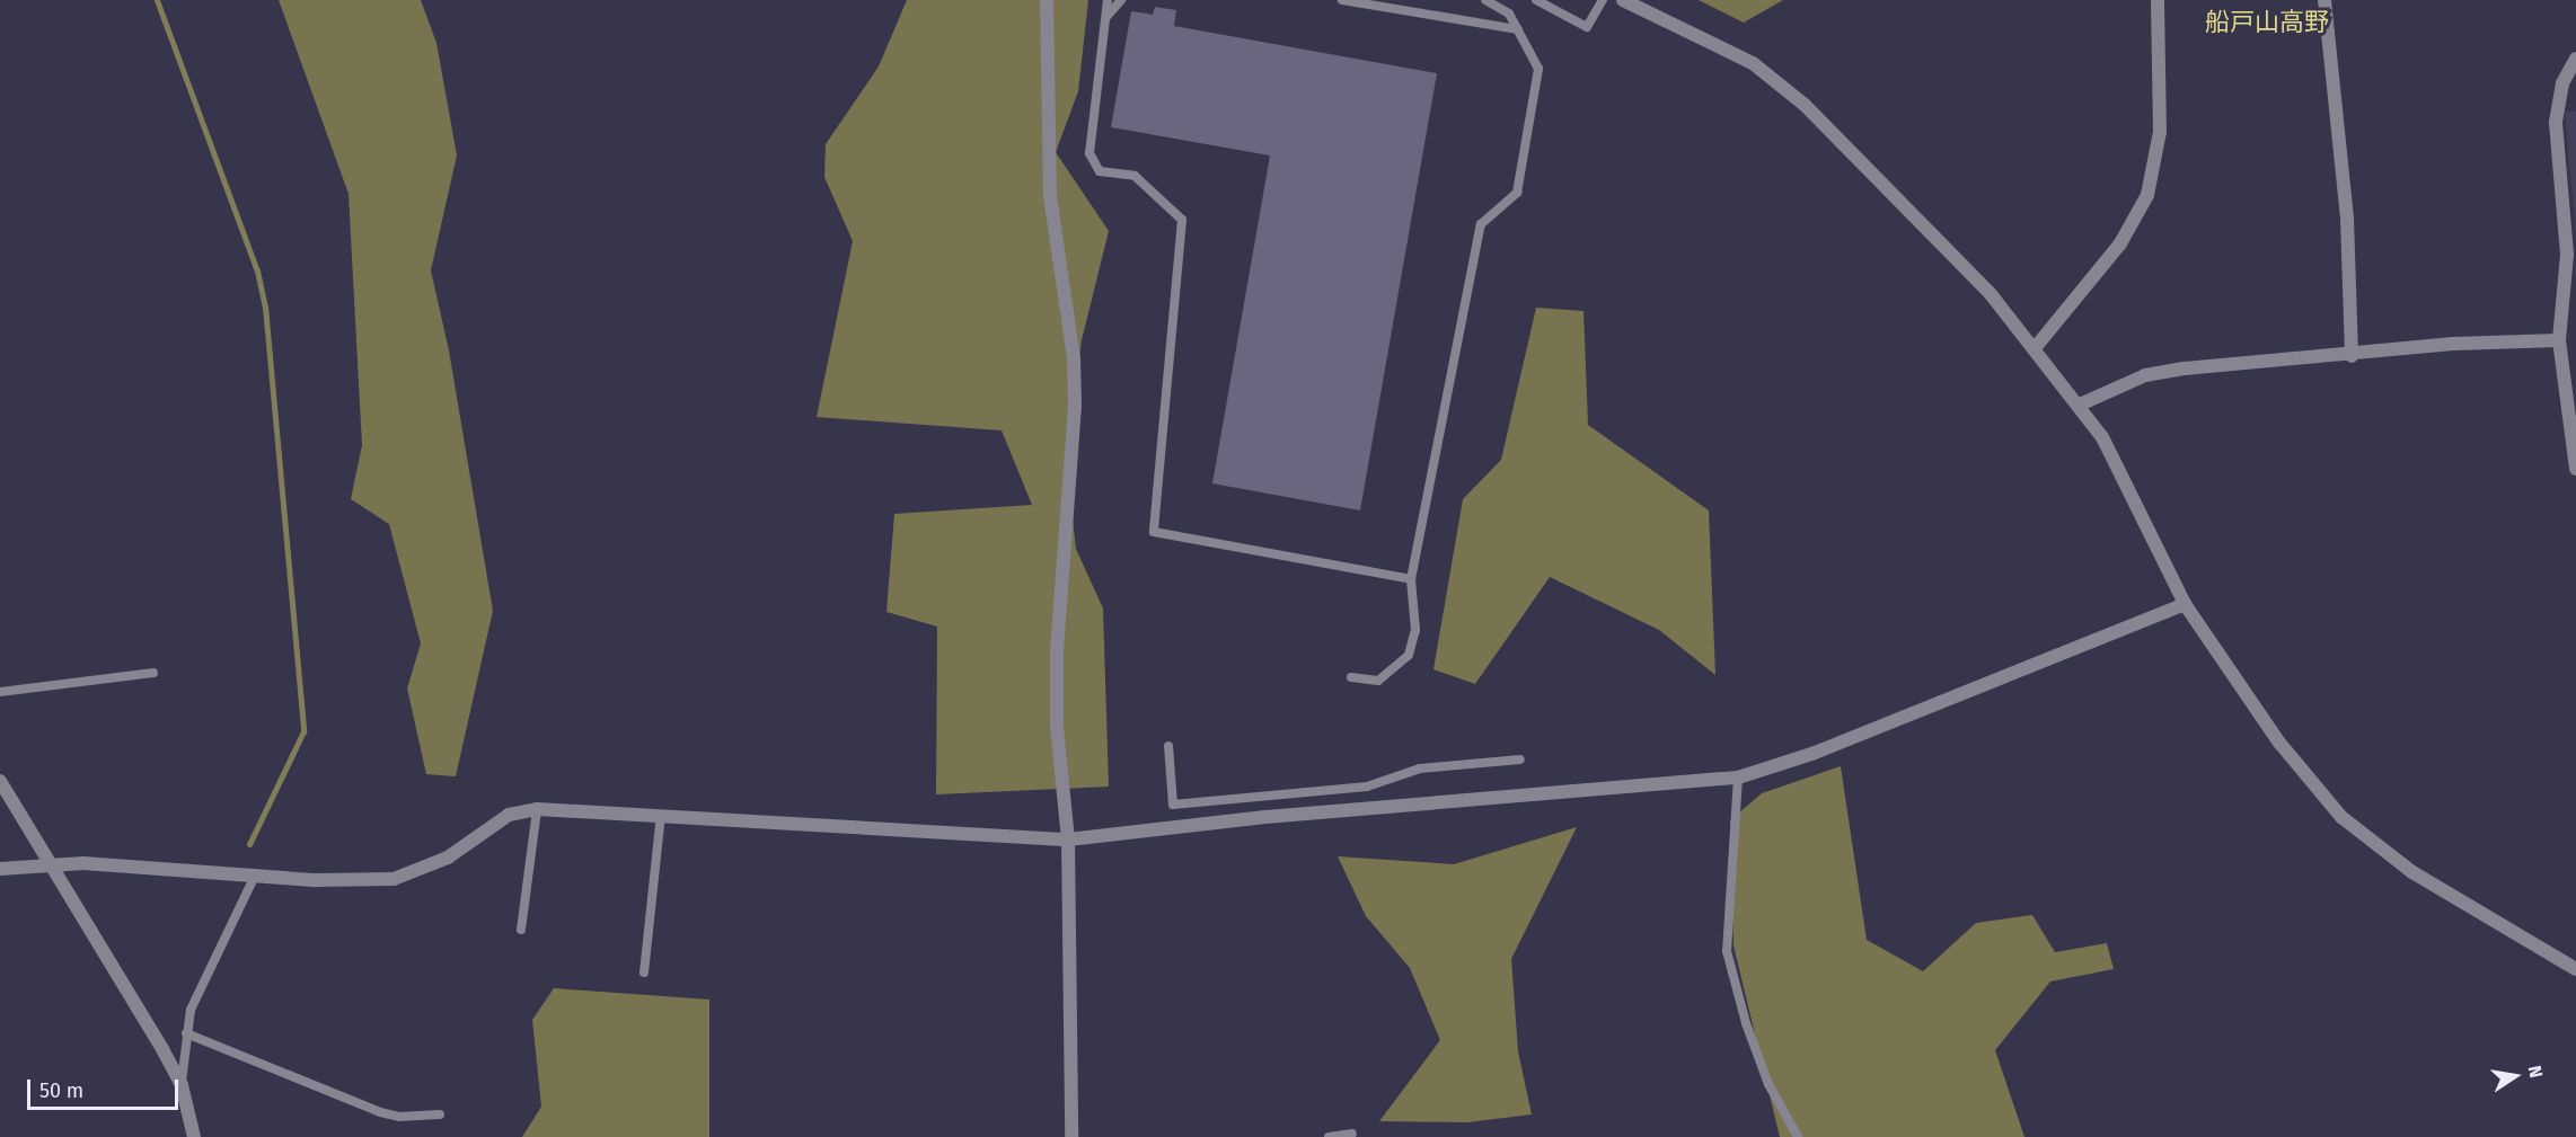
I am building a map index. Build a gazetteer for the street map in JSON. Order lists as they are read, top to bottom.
{
  "districts": ["船戸山高野"],
  "scale_bar": "50 m",
  "north": "right"
}
